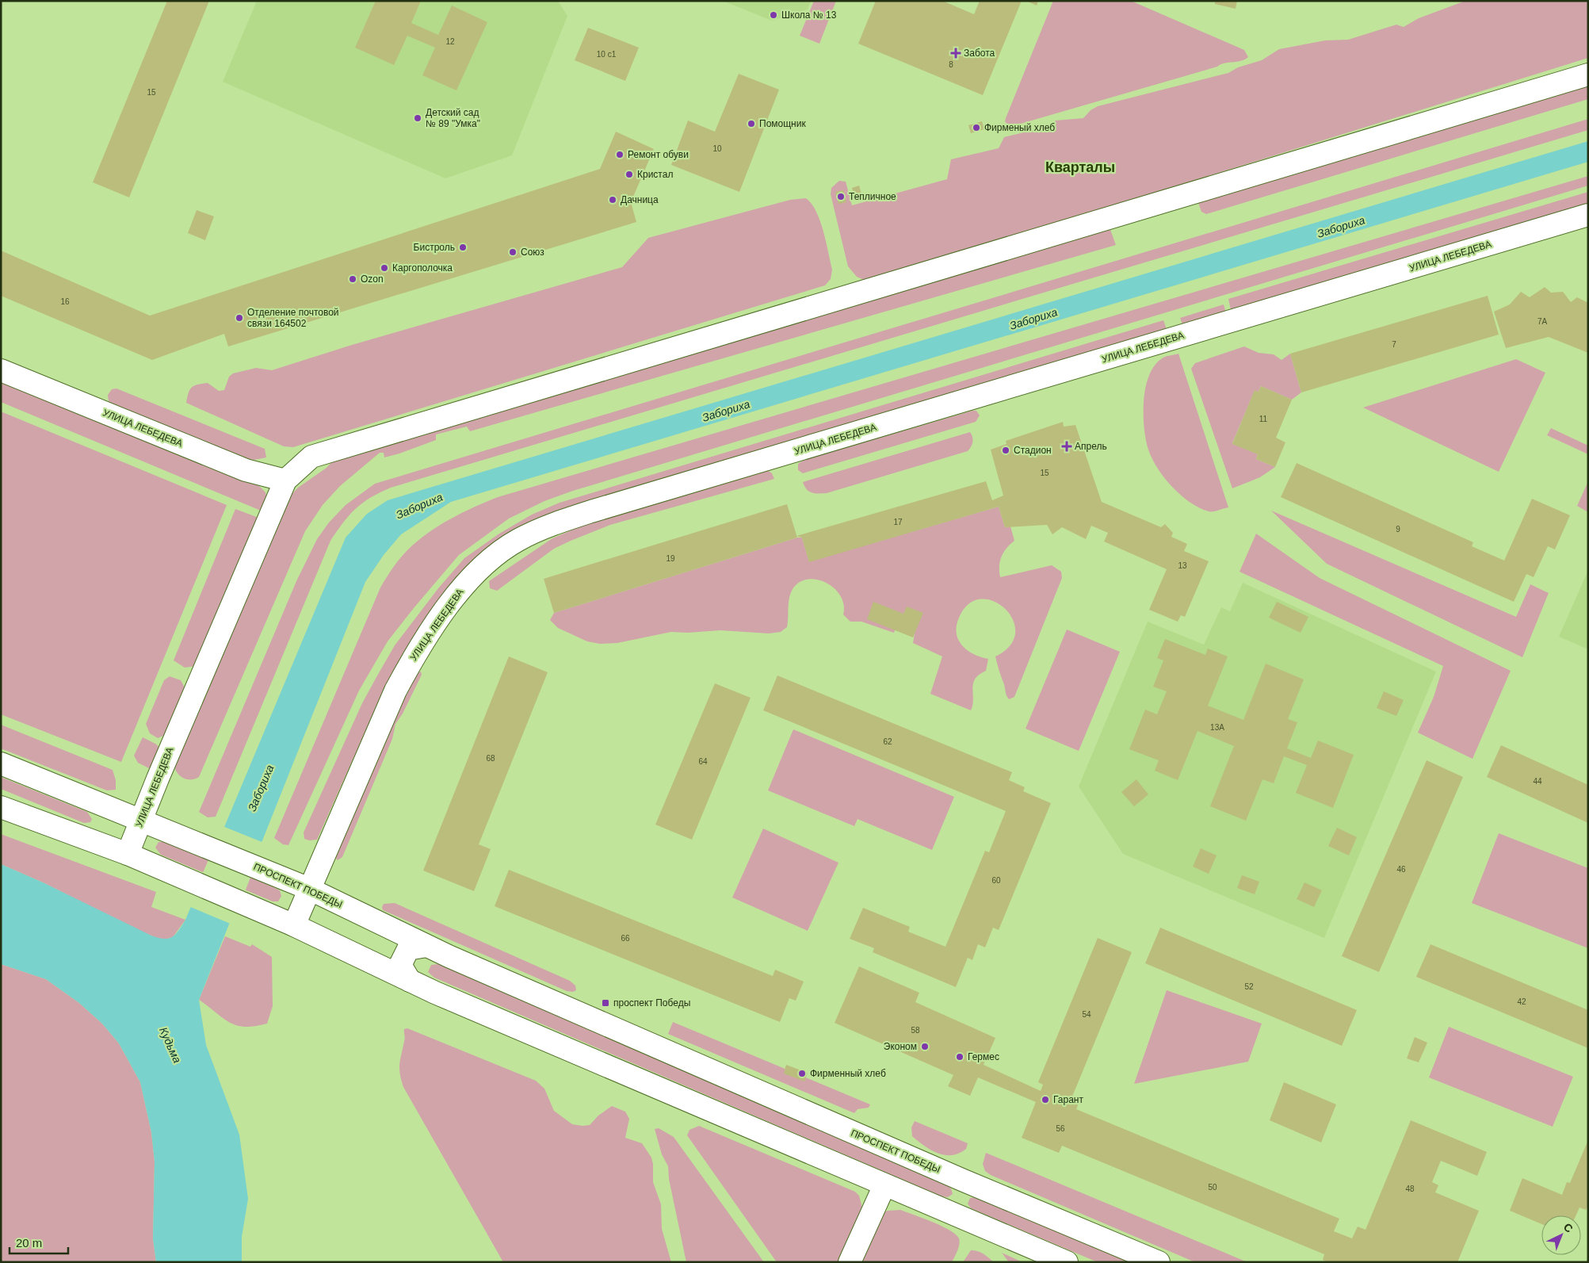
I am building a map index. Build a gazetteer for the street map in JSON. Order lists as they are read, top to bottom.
{
  "streets": {
    "street": ["УЛИЦА ЛЕБЕДЕВА", "ПРОСПЕКТ ПОБЕДЫ"]
  },
  "crossings": [
    ["УЛИЦА ЛЕБЕДЕВА", "ПРОСПЕКТ ПОБЕДЫ"]
  ],
  "districts": ["Кварталы"],
  "water": ["Забориха", "Кудьма"],
  "places": {
    "other": [
      "Школа № 13",
      "Детский сад № 89 \"Умка\"",
      "Помощник",
      "Фирменый хлеб",
      "Ремонт обуви",
      "Кристал",
      "Тепличное",
      "Дачница",
      "Бистроль",
      "Союз",
      "Каргополочка",
      "Ozon",
      "Отделение почтовой связи 164502",
      "Стадион",
      "Эконом",
      "Гермес",
      "Фирменный хлеб",
      "Гарант"
    ],
    "health": ["Забота", "Апрель"],
    "transit": ["проспект Победы"]
  },
  "house_numbers": [
    "12",
    "10 с1",
    "8",
    "15",
    "10",
    "16",
    "7А",
    "7",
    "11",
    "15",
    "17",
    "9",
    "19",
    "13",
    "13А",
    "62",
    "68",
    "64",
    "44",
    "46",
    "60",
    "66",
    "52",
    "42",
    "54",
    "58",
    "56",
    "50",
    "48"
  ],
  "scale_bar": "20 m",
  "north": "top right"
}
